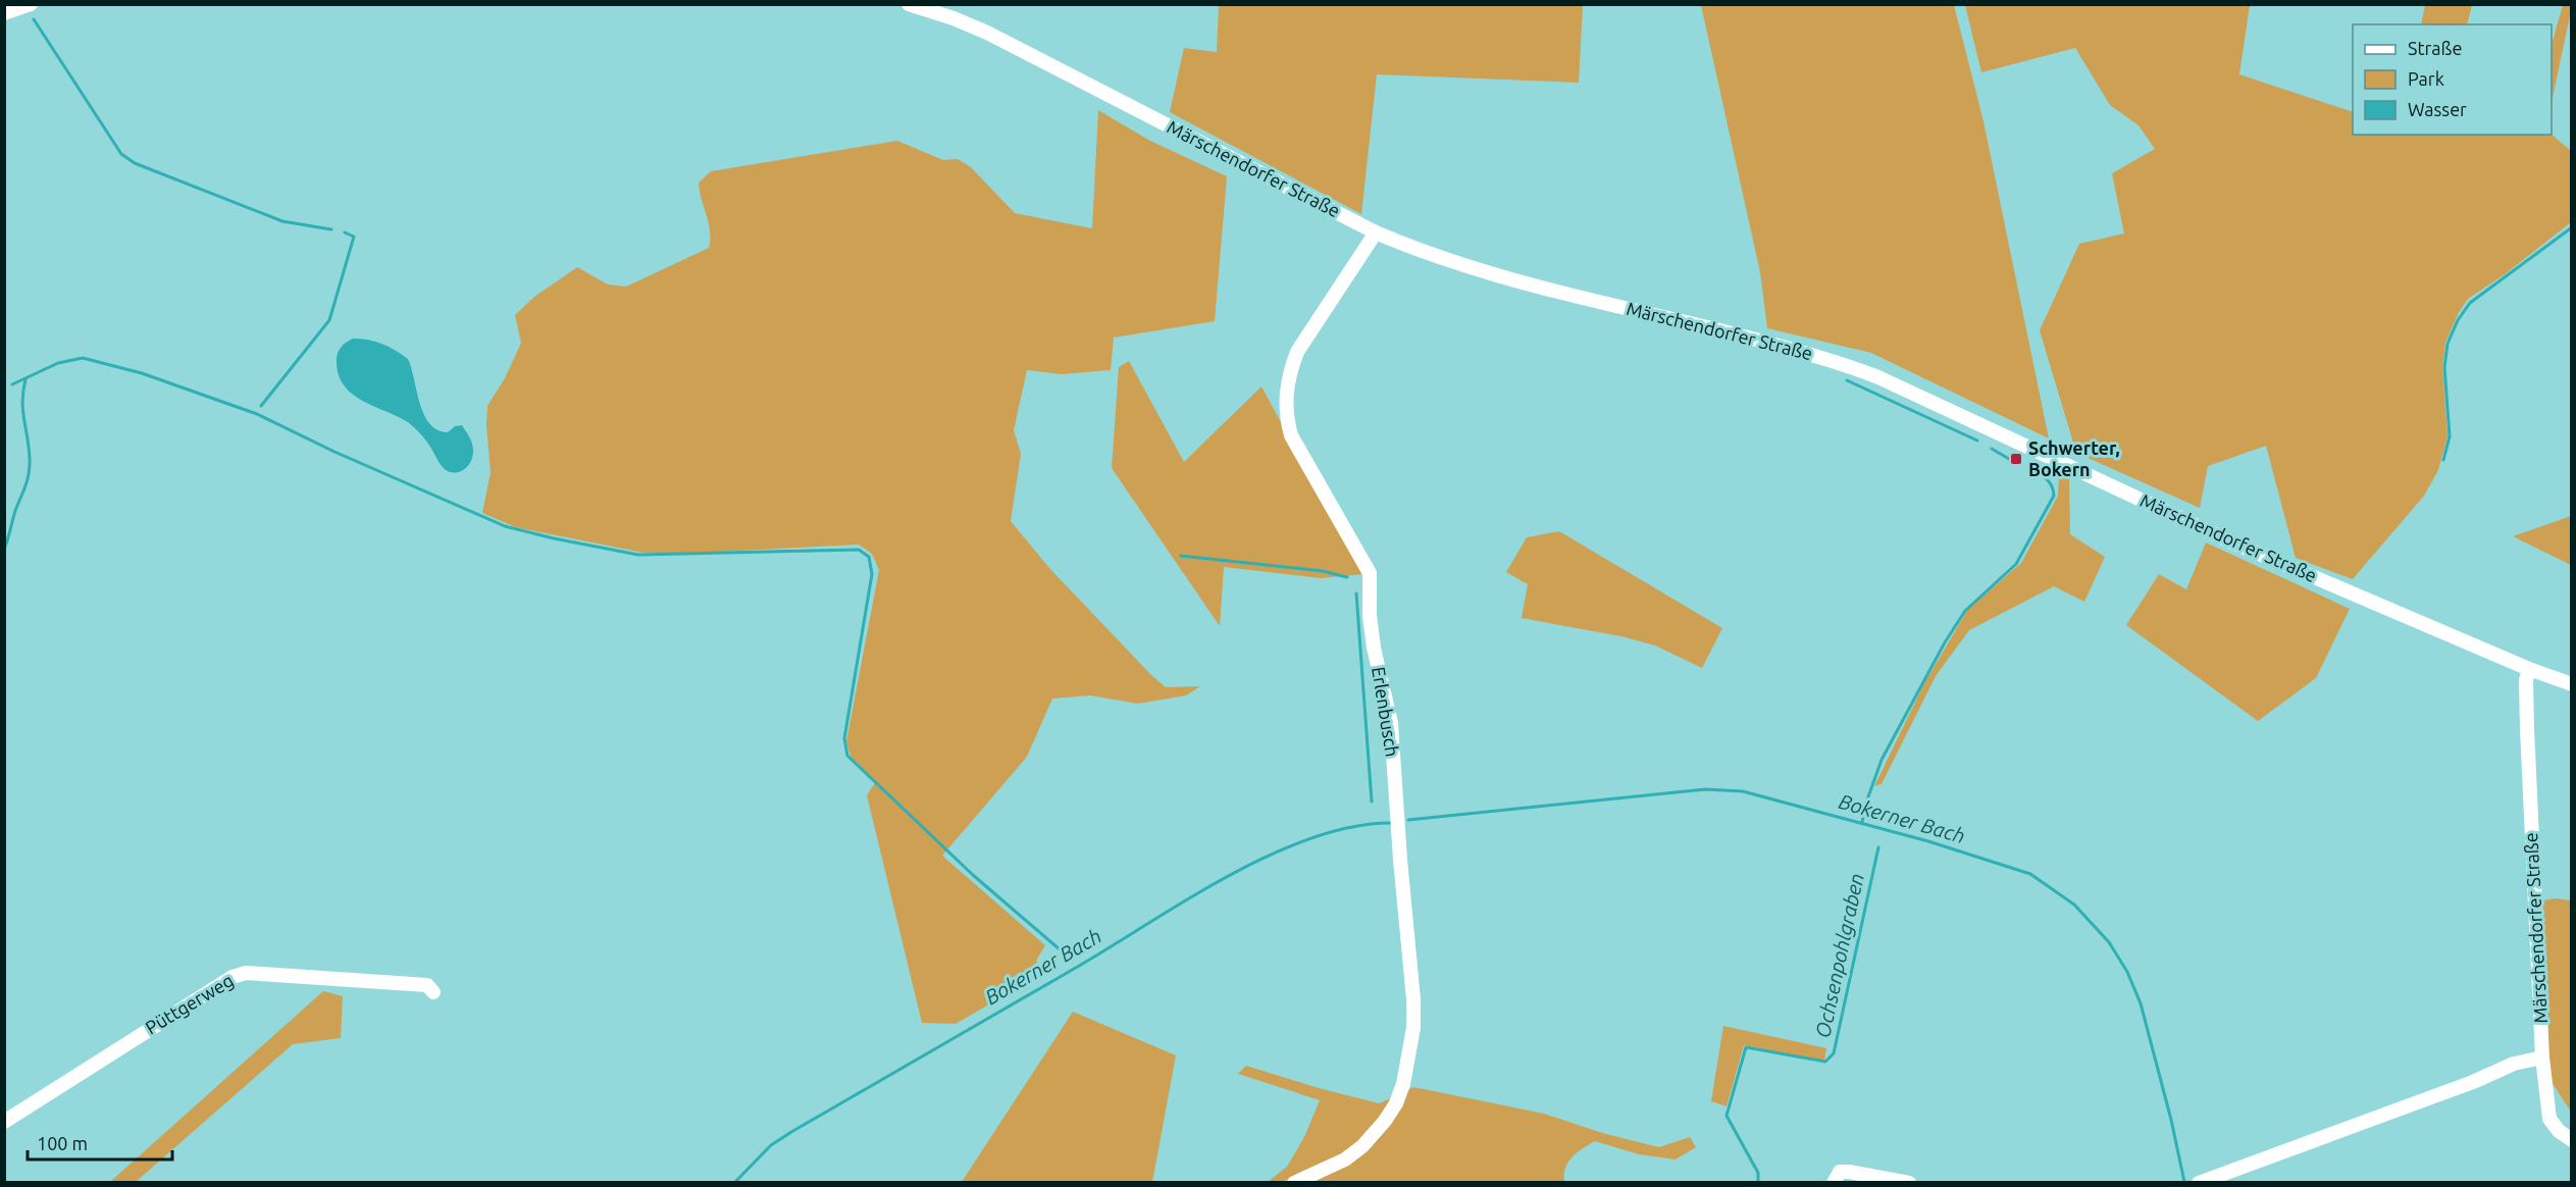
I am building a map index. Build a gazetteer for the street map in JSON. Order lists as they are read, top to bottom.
{
  "streets": {
    "street": ["Märschendorfer Straße", "Erlenbusch", "Püttgerweg"]
  },
  "crossings": [
    ["Märschendorfer Straße", "Erlenbusch"]
  ],
  "water": ["Bokerner Bach", "Ochsenpohlgraben"],
  "places": {
    "transit": ["Schwerter, Bokern"]
  },
  "legend": ["Straße", "Park", "Wasser"],
  "scale_bar": "100 m"
}
